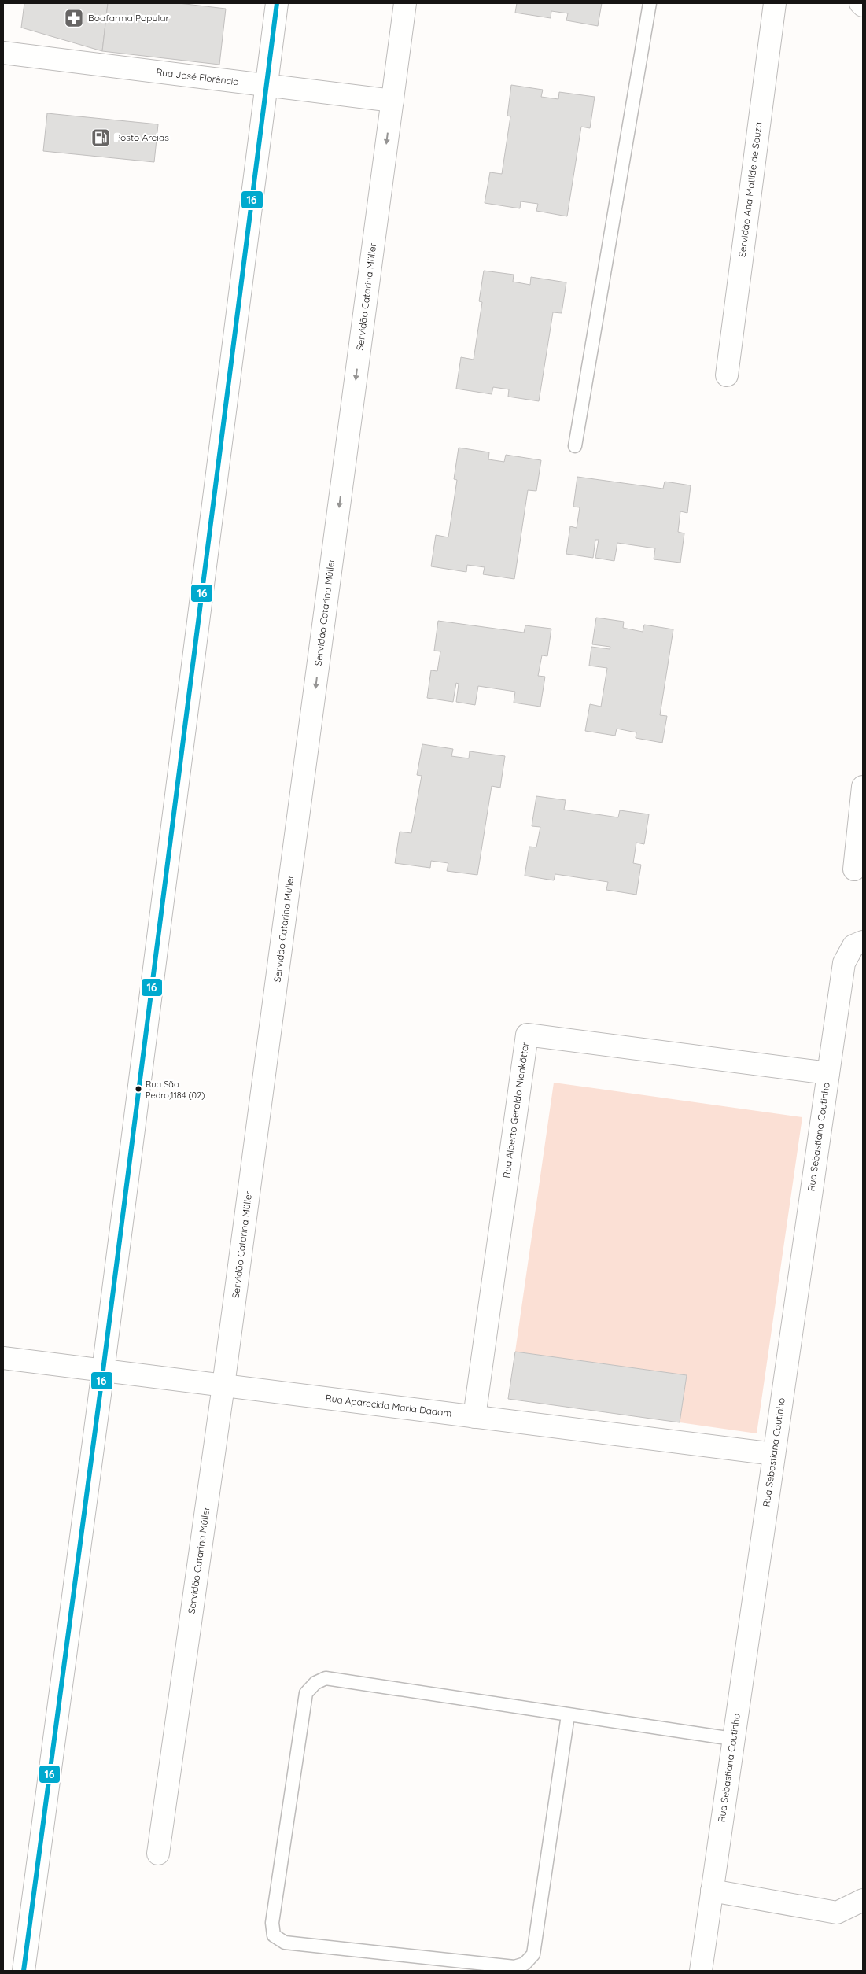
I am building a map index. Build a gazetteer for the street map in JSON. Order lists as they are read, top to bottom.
{
  "streets": {
    "street": [
      "Rua José Florêncio",
      "Servidão Ana Matilde de Souza",
      "Servidão Catarina Müller",
      "Rua Alberto Geraldo Nienkötter",
      "Rua Sebastiana Coutinho",
      "Rua Aparecida Maria Dadam"
    ]
  },
  "crossings": [
    ["Rua José Florêncio", "Servidão Catarina Müller"],
    ["Servidão Catarina Müller", "Rua Aparecida Maria Dadam"],
    ["Rua Alberto Geraldo Nienkötter", "Rua Sebastiana Coutinho"],
    ["Rua Alberto Geraldo Nienkötter", "Rua Aparecida Maria Dadam"],
    ["Rua Sebastiana Coutinho", "Rua Aparecida Maria Dadam"]
  ],
  "places": {
    "pharmacy": ["Boafarma Popular"],
    "fuel station": ["Posto Areias"],
    "other": ["Rua São Pedro,1184 (02)"]
  },
  "lines": ["transit line 16"]
}
